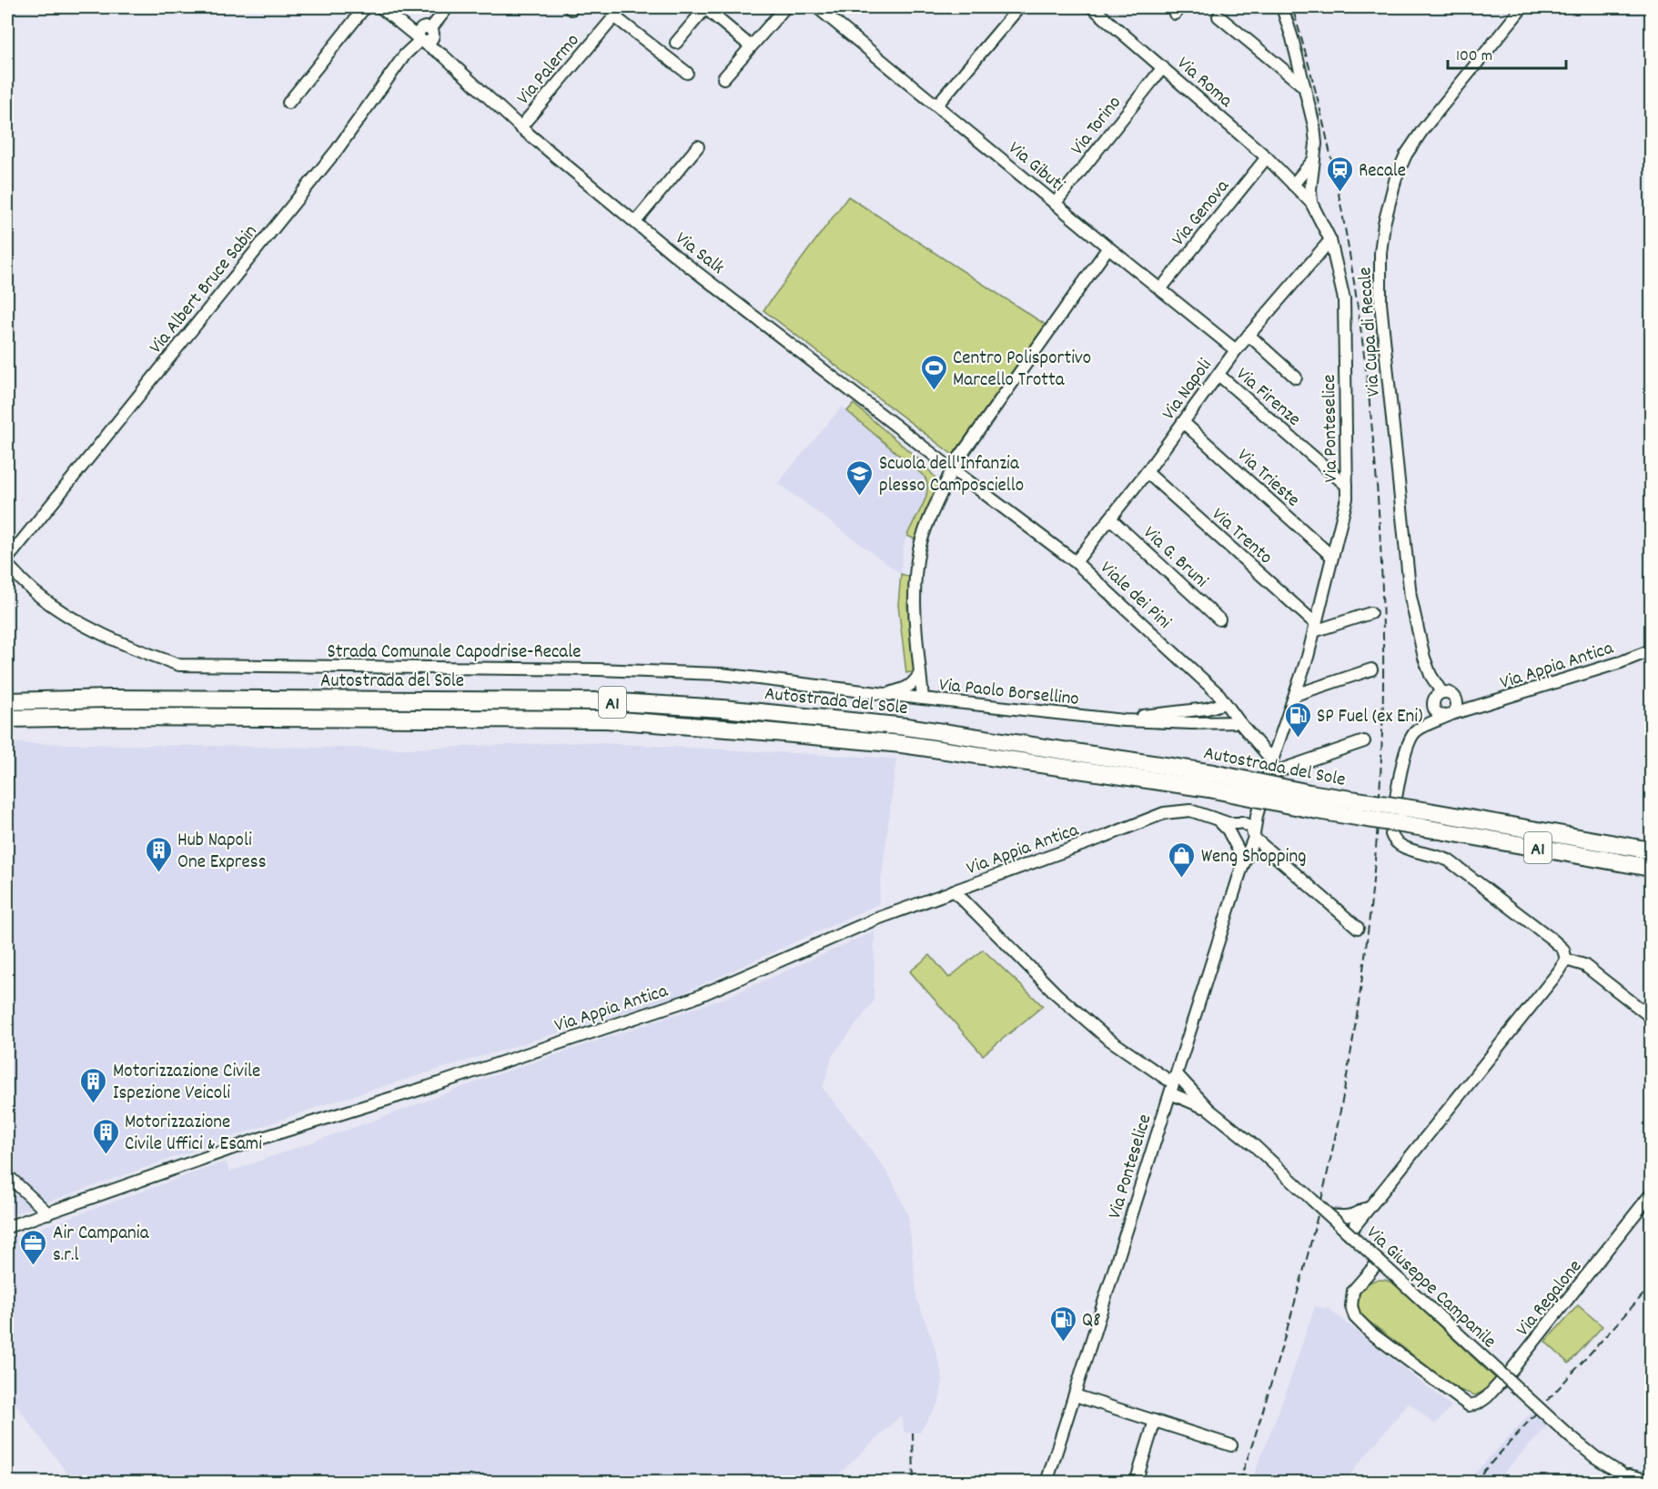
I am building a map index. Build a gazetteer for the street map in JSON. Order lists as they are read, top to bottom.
{
  "streets": {
    "highway": ["Autostrada del Sole", "A1"],
    "street": [
      "Via Palermo",
      "Via Roma",
      "Via Torino",
      "Via Gibuti",
      "Via Genova",
      "Via Salk",
      "Via Albert Bruce Sabin",
      "Via Cupa di Recale",
      "Via Napoli",
      "Via Firenze",
      "Via Ponteselice",
      "Via Trieste",
      "Via Trento",
      "Via G. Bruni",
      "Viale dei Pini",
      "Strada Comunale Capodrise-Recale",
      "Via Appia Antica",
      "Via Paolo Borsellino",
      "Via Giuseppe Campanile",
      "Via Regalone"
    ]
  },
  "crossings": [
    ["Via Palermo", "Via Salk"],
    ["Via Roma", "Via Torino"],
    ["Via Roma", "Via Genova"],
    ["Via Roma", "Via Ponteselice"],
    ["Via Torino", "Via Gibuti"],
    ["Via Gibuti", "Via Genova"],
    ["Via Gibuti", "Via Napoli"],
    ["Via Gibuti", "Via Paolo Borsellino"],
    ["Via Salk", "Via Albert Bruce Sabin"],
    ["Via Salk", "Viale dei Pini"],
    ["Via Salk", "Via Paolo Borsellino"],
    ["Via Albert Bruce Sabin", "Strada Comunale Capodrise-Recale"],
    ["Via Cupa di Recale", "Via Appia Antica"],
    ["Via Napoli", "Via Firenze"],
    ["Via Napoli", "Via Ponteselice"],
    ["Via Napoli", "Via Trieste"],
    ["Via Napoli", "Via Trento"],
    ["Via Napoli", "Via G. Bruni"],
    ["Via Napoli", "Viale dei Pini"],
    ["Via Firenze", "Via Ponteselice"],
    ["Via Ponteselice", "Via Trieste"],
    ["Via Ponteselice", "Via Trento"],
    ["Via Ponteselice", "Viale dei Pini"],
    ["Via Ponteselice", "Via Appia Antica"],
    ["Via Ponteselice", "Via Giuseppe Campanile"],
    ["Viale dei Pini", "Via Paolo Borsellino"],
    ["Strada Comunale Capodrise-Recale", "Via Paolo Borsellino"],
    ["Via Appia Antica", "Via Giuseppe Campanile"],
    ["Via Giuseppe Campanile", "Via Regalone"]
  ],
  "places": {
    "station": ["Recale"],
    "sports": ["Centro Polisportivo Marcello Trotta"],
    "school or university": ["Scuola dell'Infanzia plesso Camposciello"],
    "fuel station": ["SP Fuel (ex Eni)", "Q8"],
    "building": ["Hub Napoli One Express", "Motorizzazione Civile Ispezione Veicoli", "Motorizzazione Civile Uffici & Esami"],
    "shop": ["Weng Shopping"],
    "office": ["Air Campania s.r.l"]
  },
  "scale_bar": "100 m"
}
